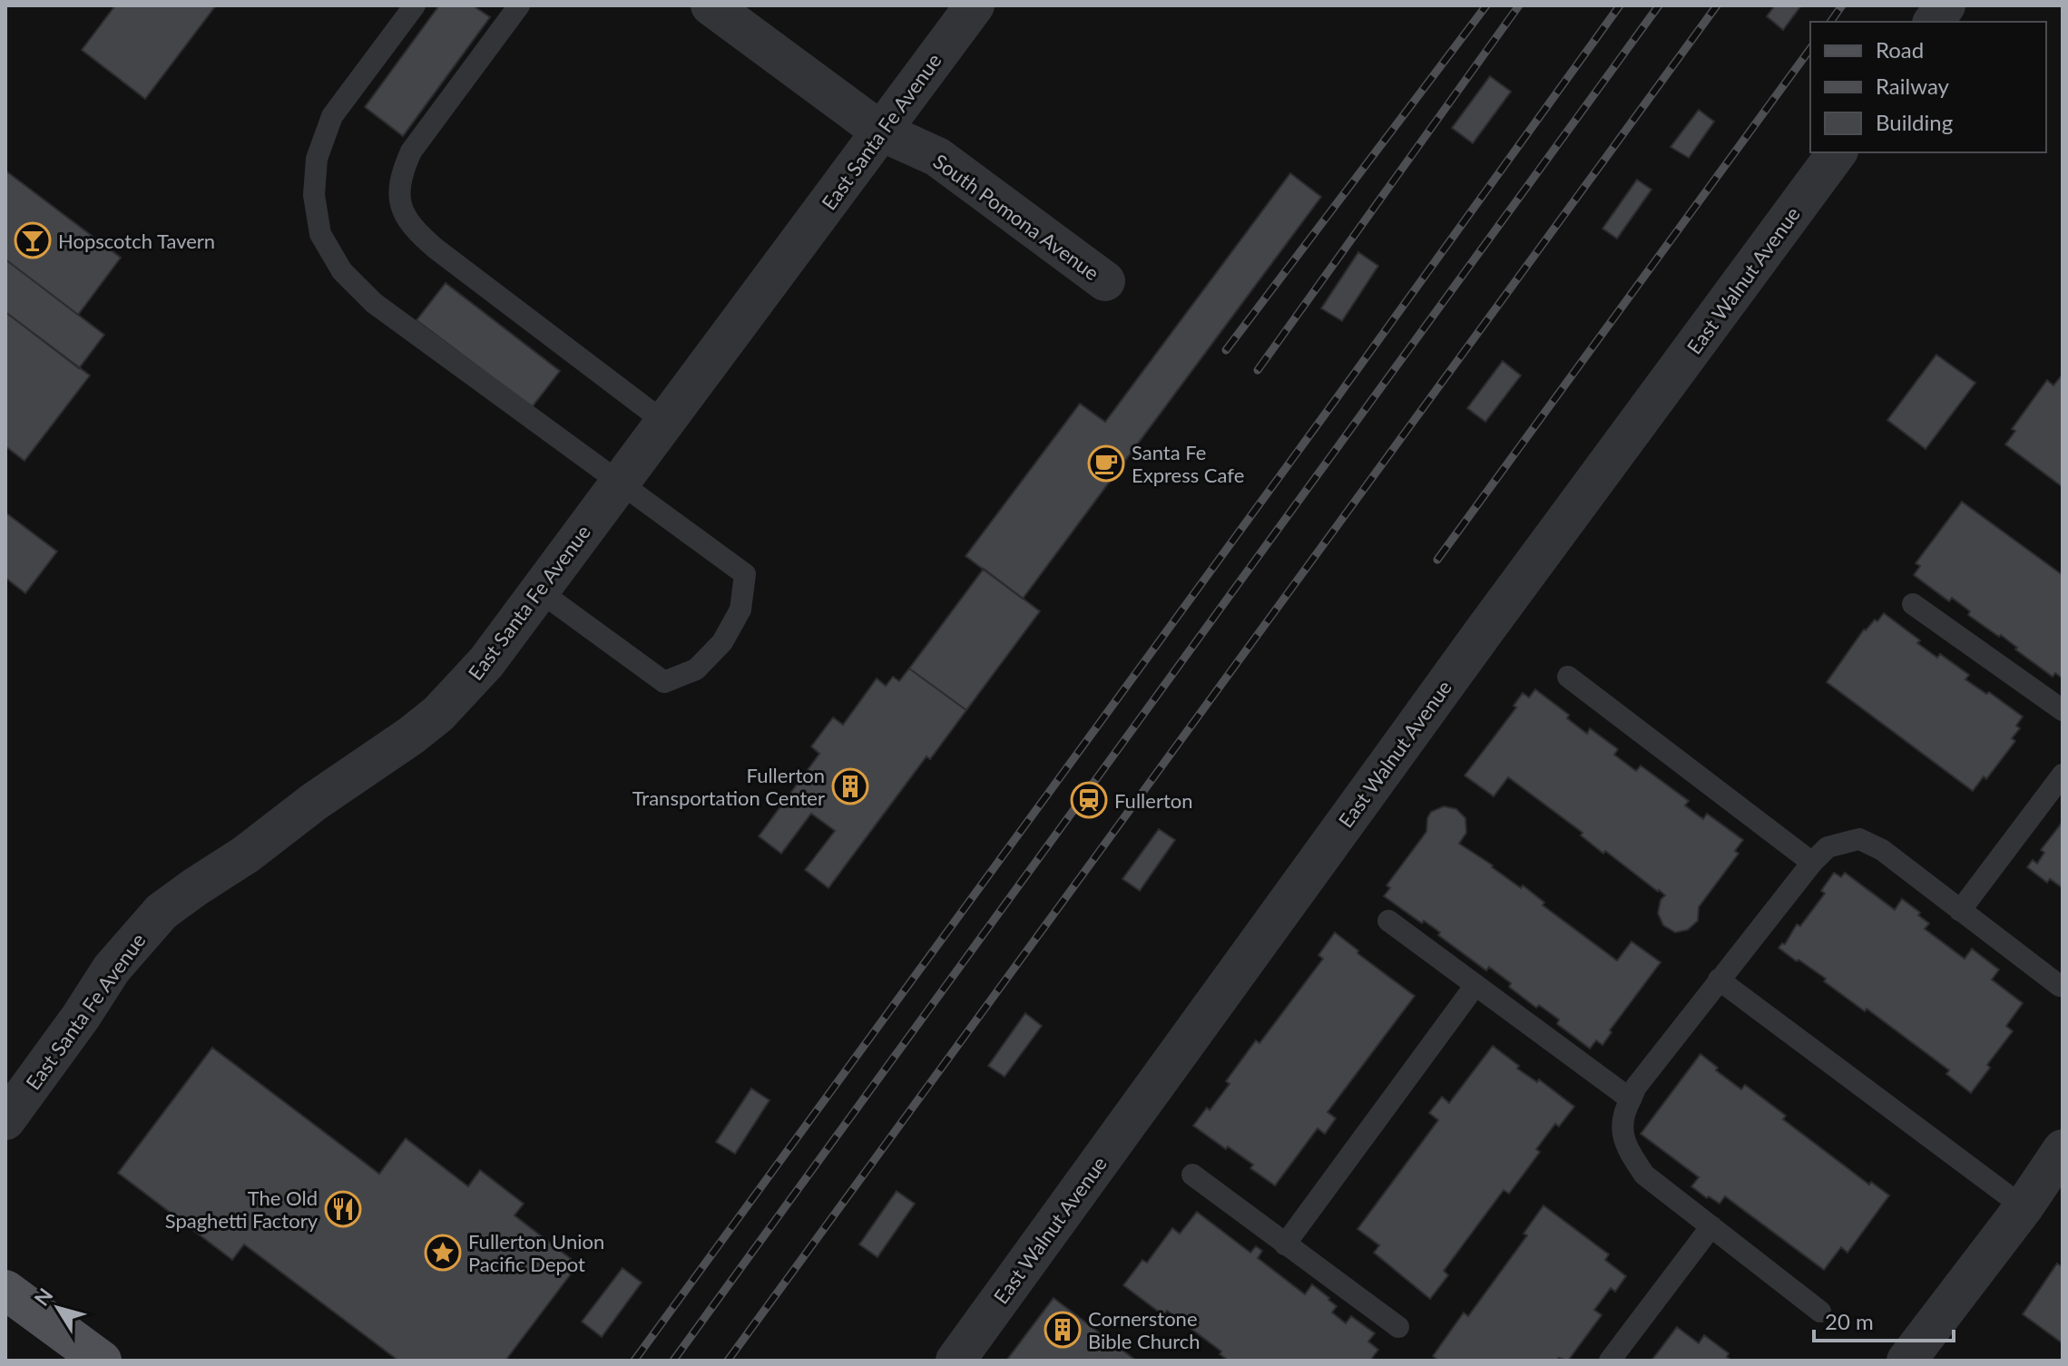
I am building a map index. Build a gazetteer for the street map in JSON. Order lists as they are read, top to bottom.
{
  "streets": {
    "street": ["East Santa Fe Avenue", "South Pomona Avenue", "East Walnut Avenue"]
  },
  "crossings": [
    ["East Santa Fe Avenue", "South Pomona Avenue"]
  ],
  "places": {
    "bar": ["Hopscotch Tavern"],
    "cafe": ["Santa Fe Express Cafe"],
    "building": ["Fullerton Transportation Center", "Cornerstone Bible Church"],
    "station": ["Fullerton"],
    "restaurant": ["The Old Spaghetti Factory"],
    "place": ["Fullerton Union Pacific Depot"]
  },
  "legend": ["Road", "Railway", "Building"],
  "scale_bar": "20 m",
  "north": "top left"
}
